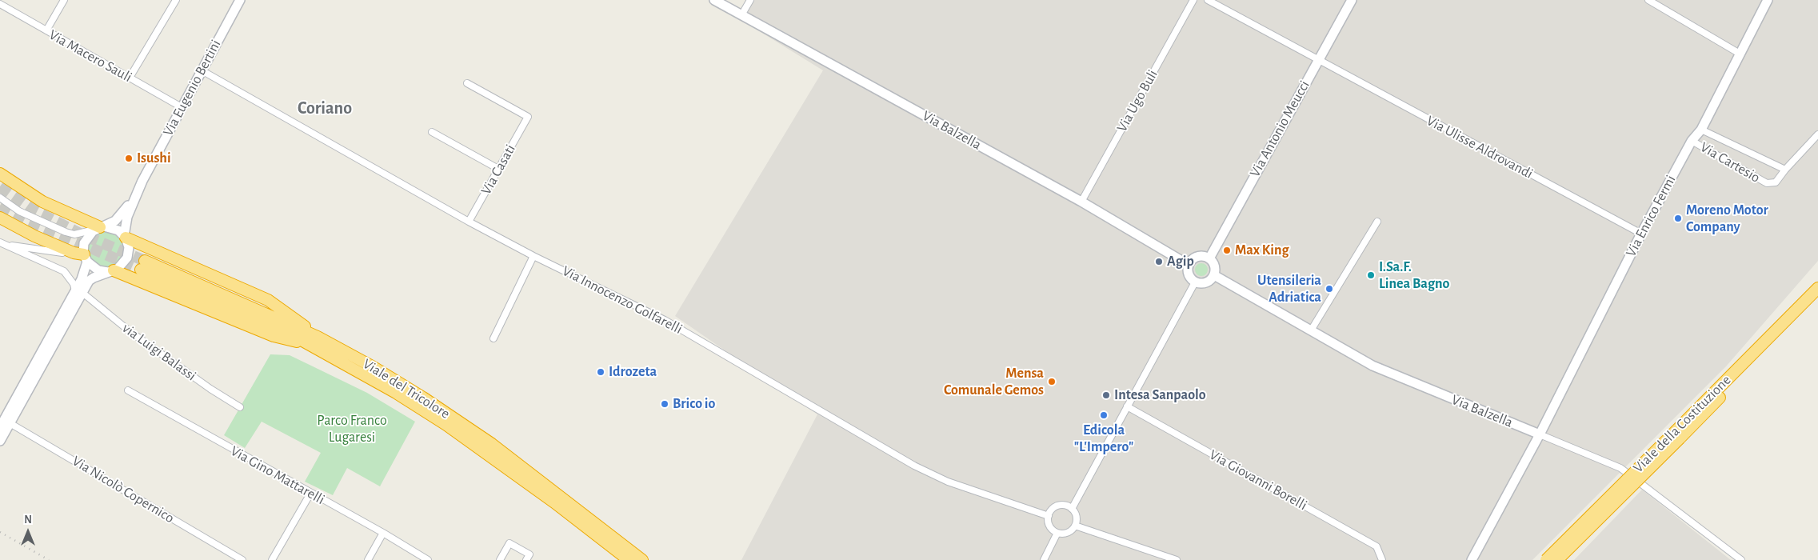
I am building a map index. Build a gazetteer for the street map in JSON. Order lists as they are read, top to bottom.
{
  "streets": {
    "highway": ["Viale del Tricolore", "Viale della Costituzione"],
    "street": [
      "Via Macero Sauli",
      "Via Eugenio Bertini",
      "Via Ugo Buli",
      "Via Antonio Meucci",
      "Via Balzella",
      "Via Ulisse Aldrovandi",
      "Via Cartesio",
      "Via Casati",
      "Via Enrico Fermi",
      "Via Innocenzo Golfarelli",
      "via Luigi Balassi",
      "Via Gino Mattarelli",
      "Via Giovanni Borelli",
      "Via Nicolò Copernico"
    ]
  },
  "crossings": [
    ["Via Macero Sauli", "Via Eugenio Bertini"],
    ["Via Eugenio Bertini", "Via Innocenzo Golfarelli"],
    ["Via Eugenio Bertini", "via Luigi Balassi"],
    ["Via Eugenio Bertini", "Via Nicolò Copernico"],
    ["Via Ugo Buli", "Via Balzella"],
    ["Via Antonio Meucci", "Via Balzella"],
    ["Via Antonio Meucci", "Via Ulisse Aldrovandi"],
    ["Via Balzella", "Via Enrico Fermi"],
    ["Via Ulisse Aldrovandi", "Via Enrico Fermi"],
    ["Via Cartesio", "Via Enrico Fermi"],
    ["Via Casati", "Via Innocenzo Golfarelli"]
  ],
  "districts": ["Coriano"],
  "parks": ["Parco Franco Lugaresi"],
  "places": [
    "Isushi",
    "Moreno Motor Company",
    "Max King",
    "Agip",
    "I.Sa.F. Linea Bagno",
    "Utensileria Adriatica",
    "Idrozeta",
    "Mensa Comunale Gemos",
    "Intesa Sanpaolo",
    "Brico io",
    "Edicola \"L'Impero\""
  ],
  "north": "top"
}
